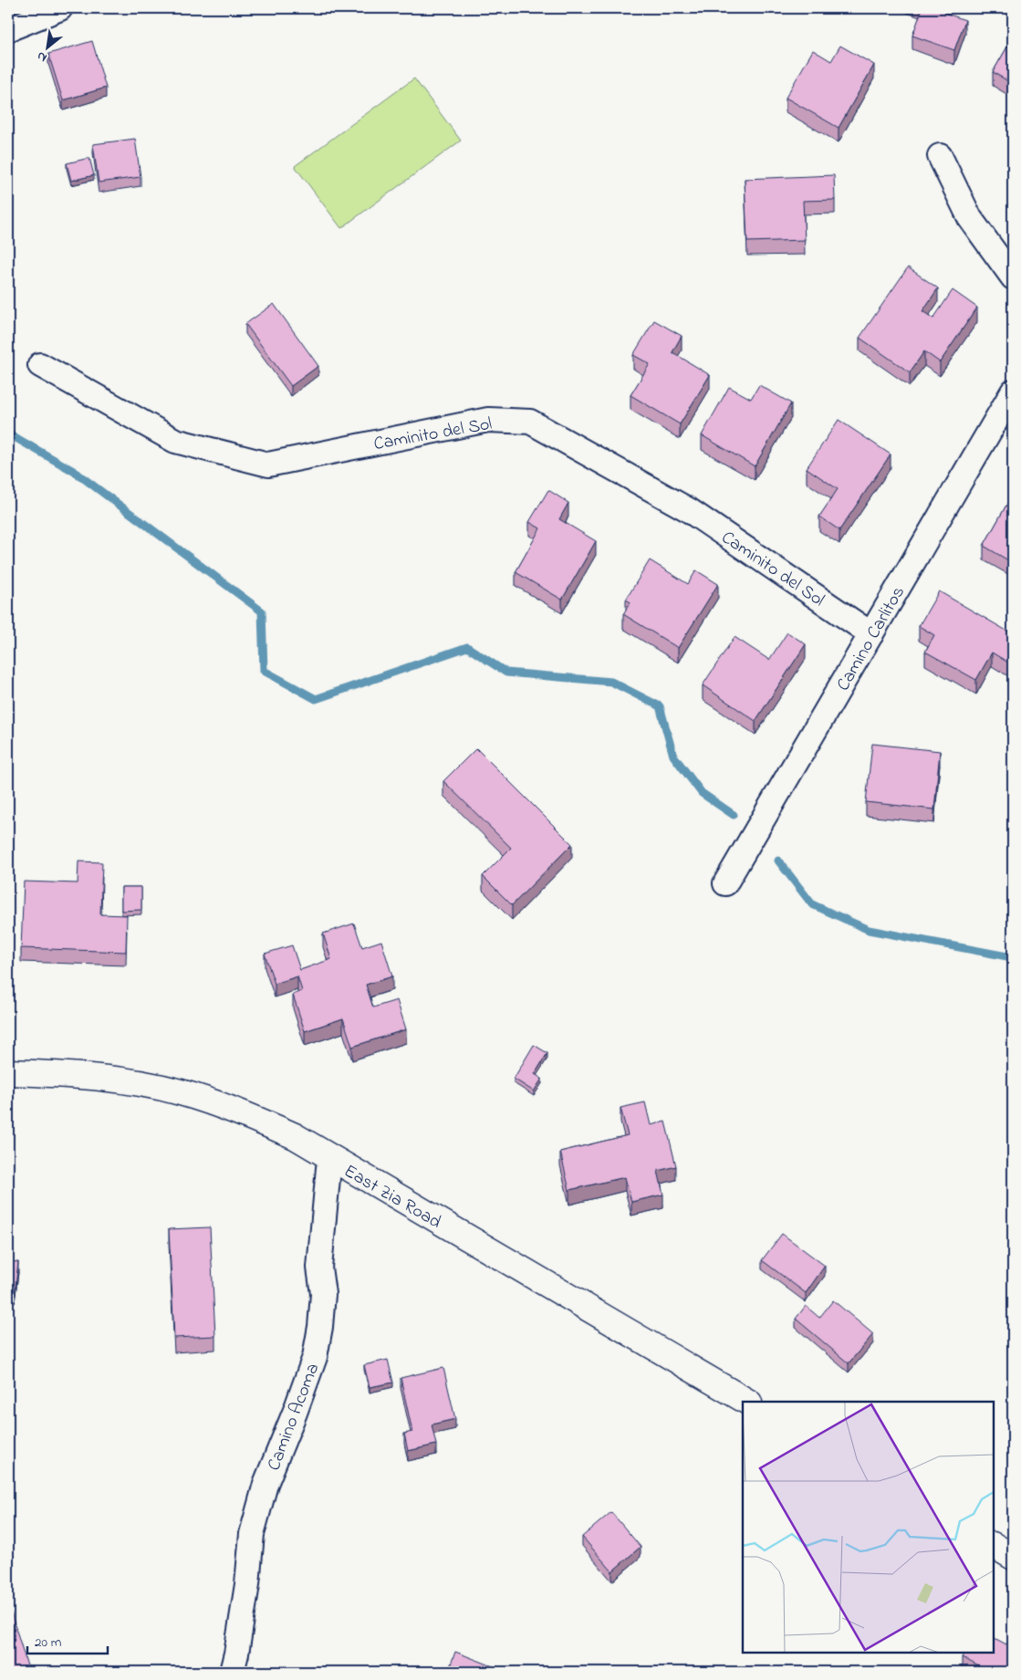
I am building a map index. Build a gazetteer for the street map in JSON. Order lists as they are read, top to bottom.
{
  "streets": {
    "street": [
      "Caminito del Sol",
      "Camino Carlitos",
      "East Zia Road",
      "Camino Acoma"
    ]
  },
  "crossings": [
    ["Caminito del Sol", "Camino Carlitos"],
    ["East Zia Road", "Camino Acoma"]
  ],
  "scale_bar": "20 m",
  "north": "bottom left"
}
